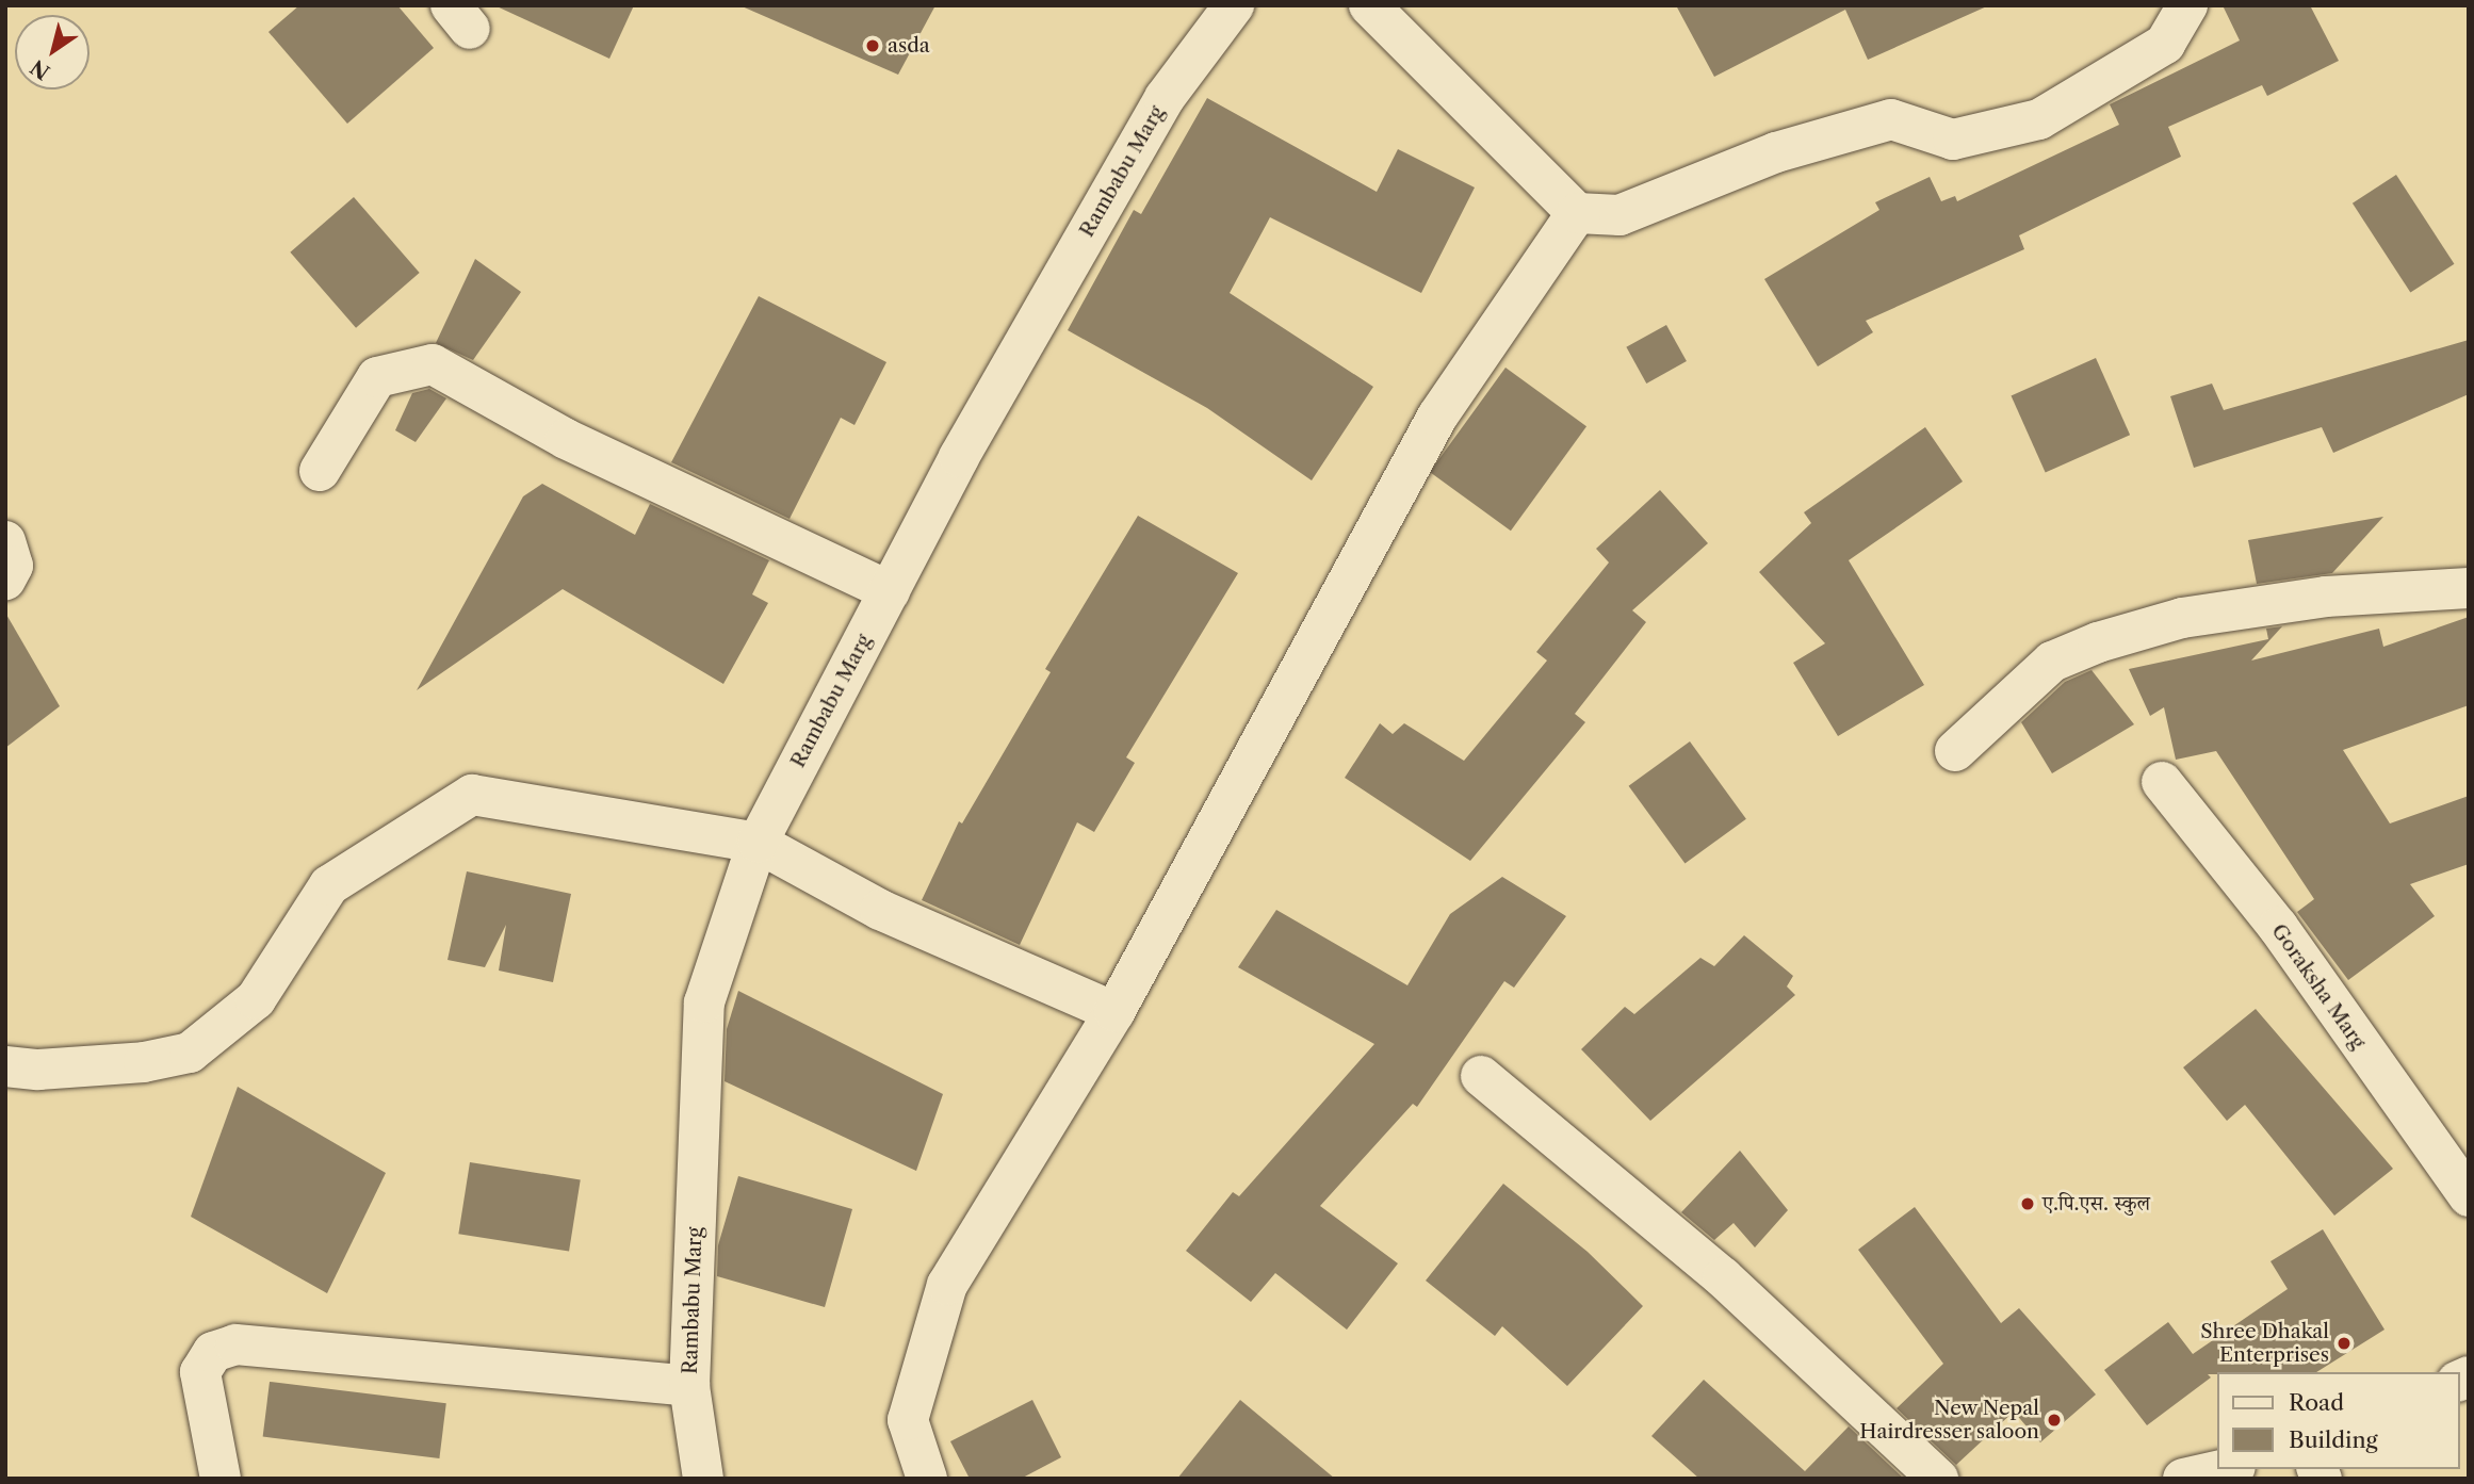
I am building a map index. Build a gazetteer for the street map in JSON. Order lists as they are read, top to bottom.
{
  "streets": {
    "street": ["Rambabu Marg", "Goraksha Marg"]
  },
  "places": [
    "asda",
    "ए.पि.एस. स्कुल",
    "Shree Dhakal Enterprises",
    "New Nepal Hairdresser saloon"
  ],
  "legend": ["Road", "Building"],
  "north": "bottom left"
}
